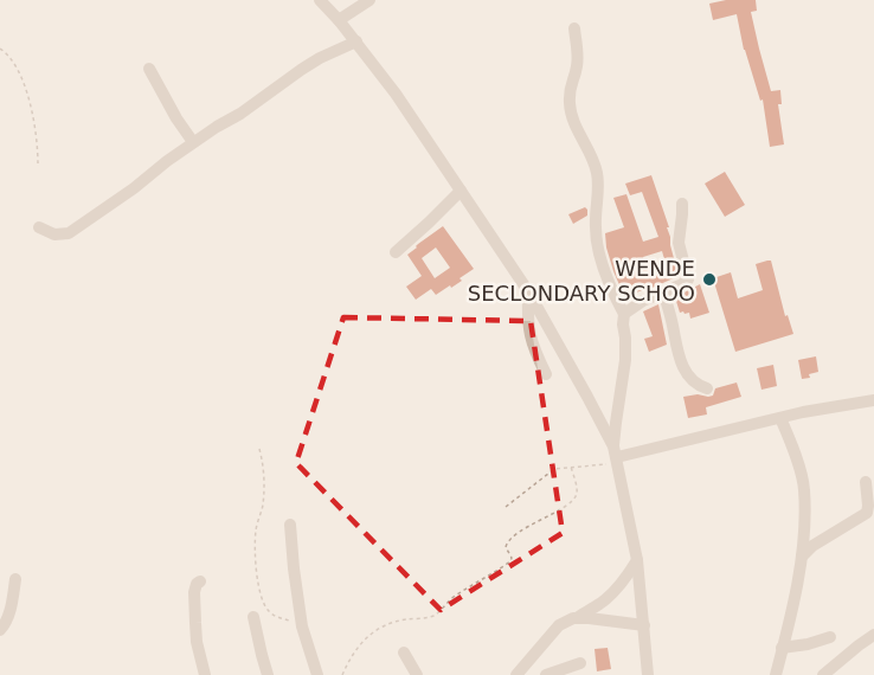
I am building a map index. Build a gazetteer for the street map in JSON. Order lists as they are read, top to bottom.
{
  "places": ["WENDE SECLONDARY SCHOO"]
}
